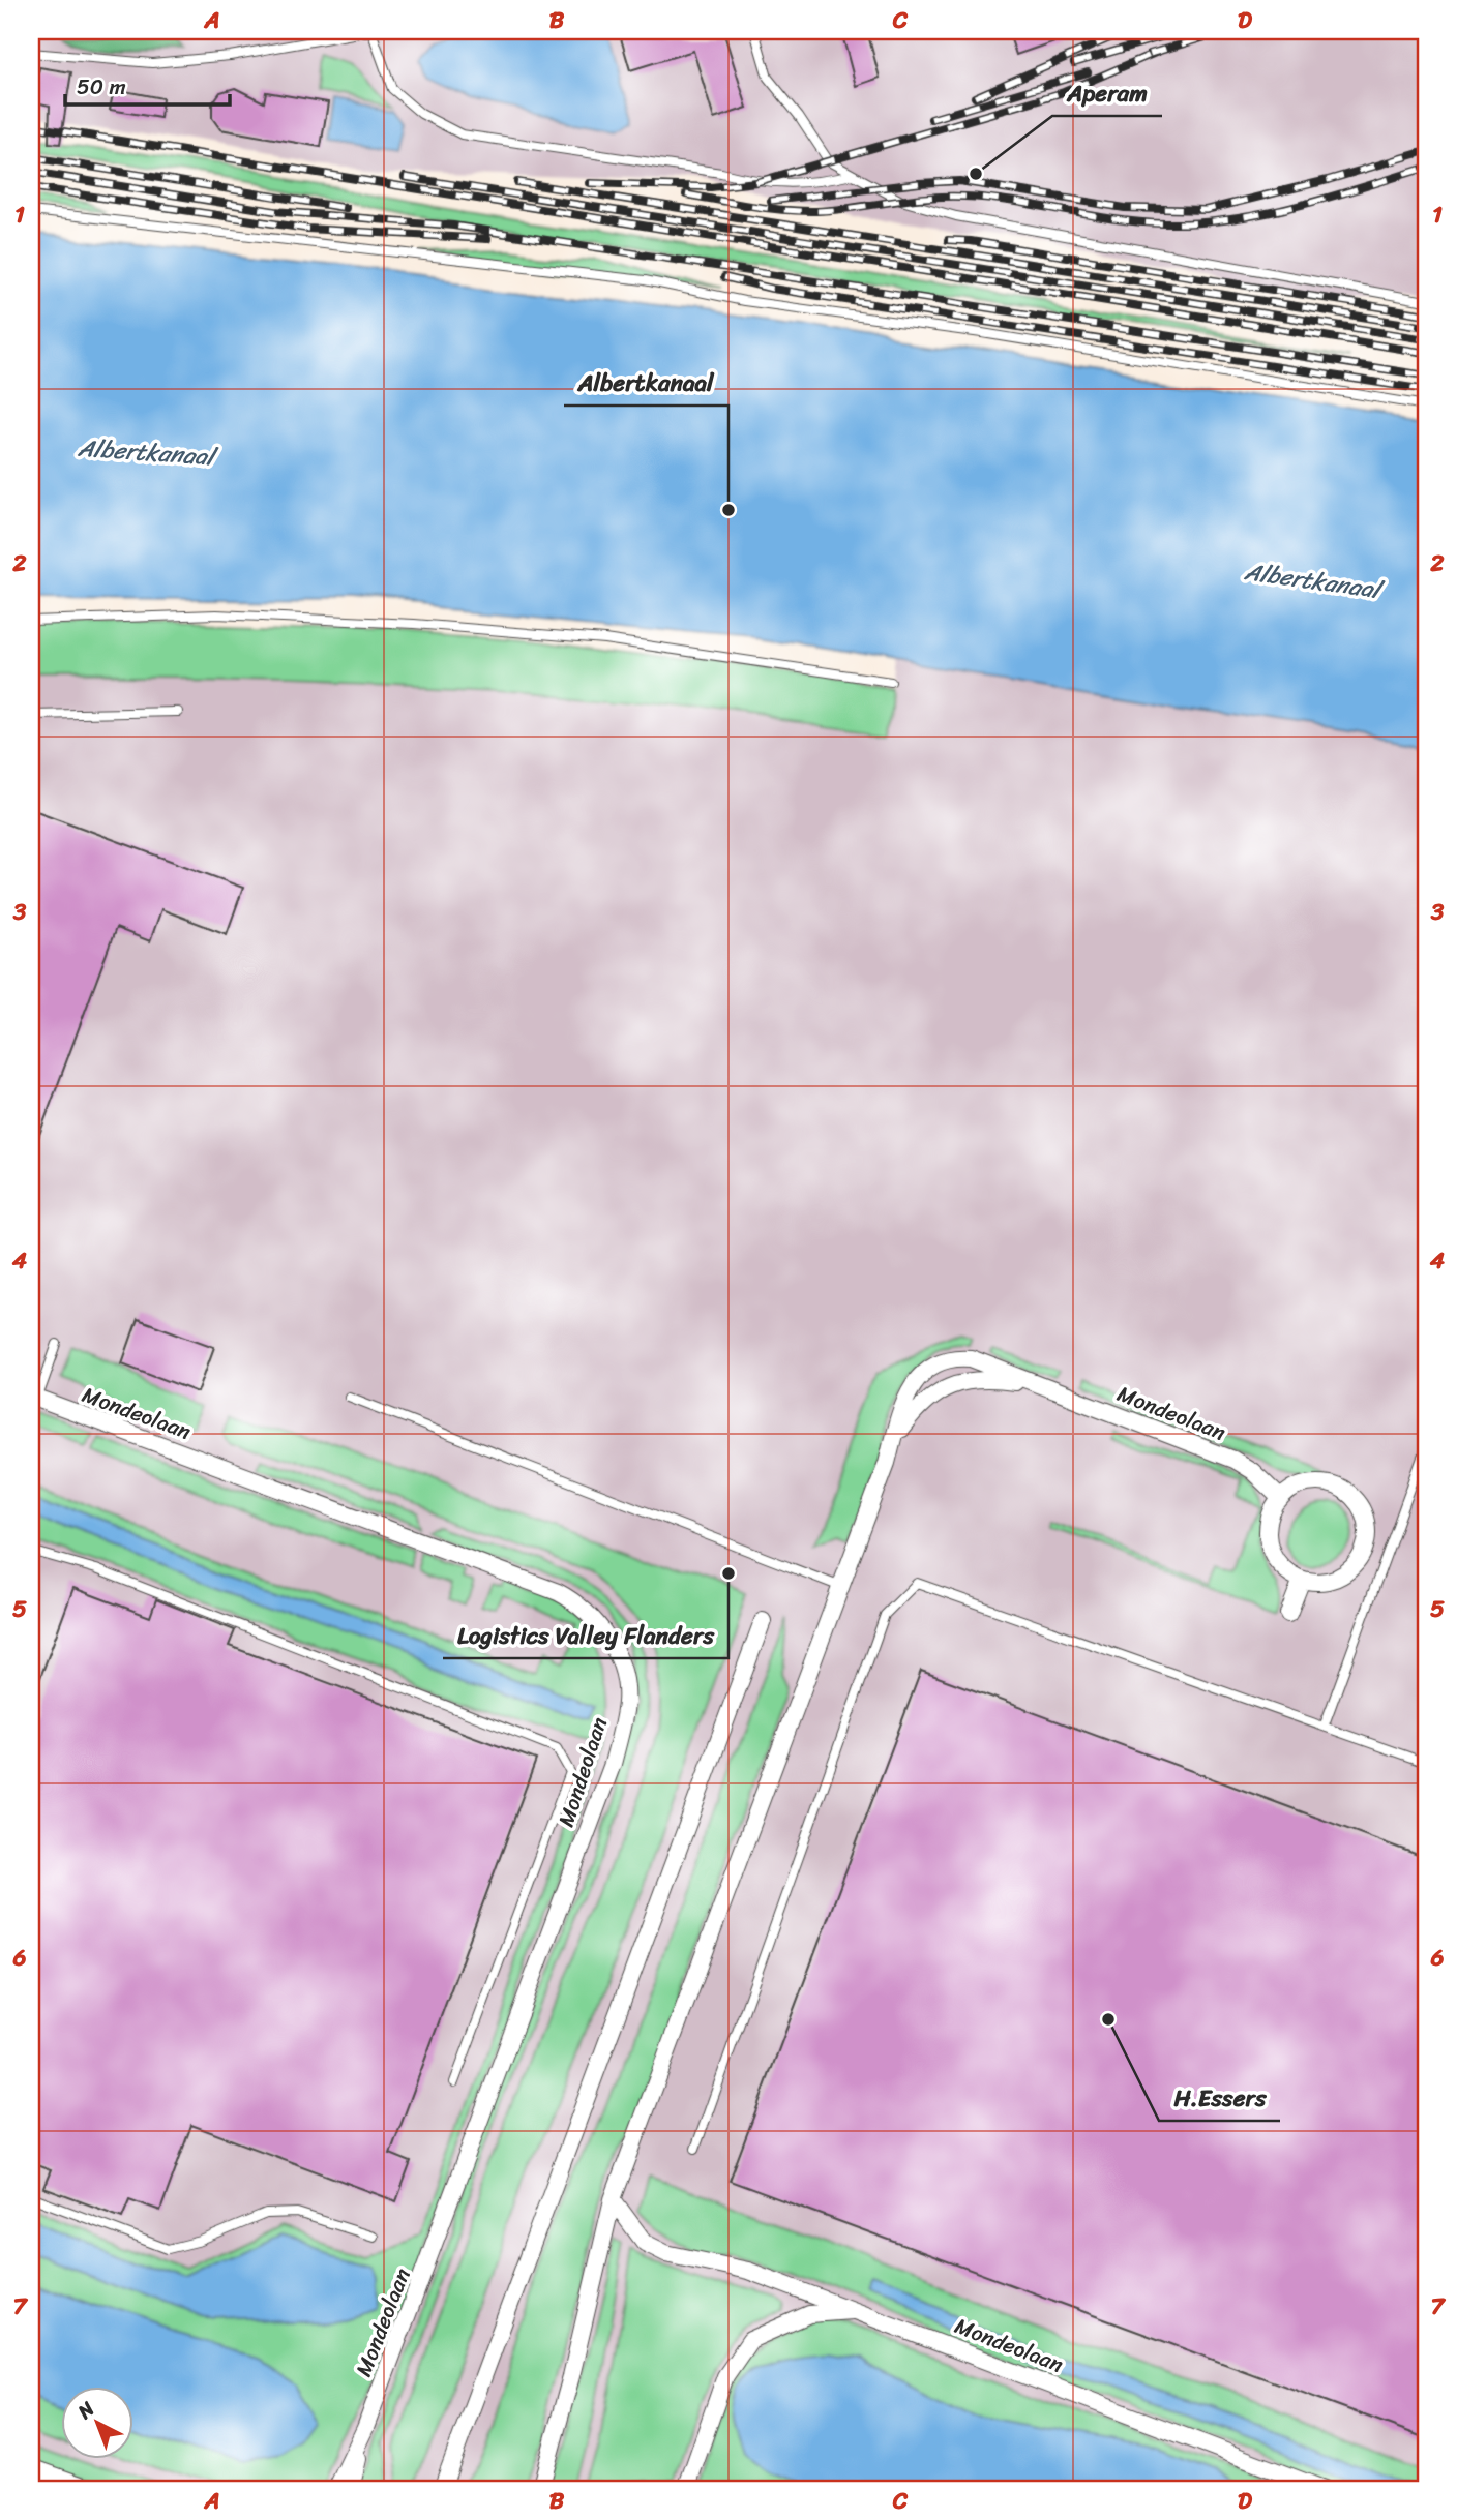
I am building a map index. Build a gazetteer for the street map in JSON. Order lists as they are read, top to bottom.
{
  "streets": {
    "street": ["Mondeolaan"]
  },
  "water": ["Albertkanaal"],
  "places": [
    "Aperam",
    "Albertkanaal",
    "Logistics Valley Flanders",
    "H.Essers"
  ],
  "scale_bar": "50 m",
  "north": "top left",
  "grid": {
    "columns": [
      "A",
      "B",
      "C",
      "D"
    ],
    "rows": [
      "1",
      "2",
      "3",
      "4",
      "5",
      "6",
      "7"
    ]
  }
}
